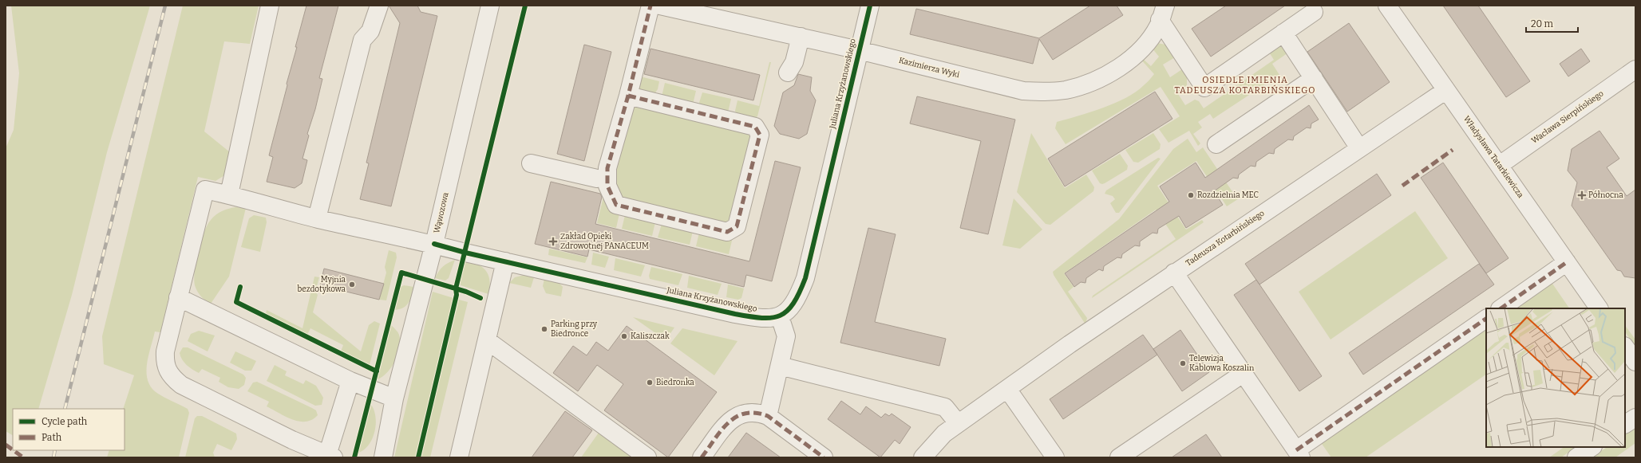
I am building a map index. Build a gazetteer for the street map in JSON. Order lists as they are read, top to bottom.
{
  "streets": {
    "street": [
      "Kazimierza Wyki",
      "Juliana Krzyżanowskiego",
      "Wacława Sierpińskiego",
      "Władysława Tatarkiewicza",
      "Wąwozowa",
      "Tadeusza Kotarbińskiego"
    ]
  },
  "crossings": [
    ["Kazimierza Wyki", "Juliana Krzyżanowskiego"],
    ["Juliana Krzyżanowskiego", "Wąwozowa"],
    ["Wacława Sierpińskiego", "Władysława Tatarkiewicza"],
    ["Władysława Tatarkiewicza", "Tadeusza Kotarbińskiego"]
  ],
  "districts": ["OSIEDLE IMIENIA TADEUSZA KOTARBIŃSKIEGO"],
  "places": {
    "other": [
      "Rozdzielnia MEC",
      "Myjnia bezdotykowa",
      "Parking przy Biedronce",
      "Kaliszczak",
      "Telewizja Kablowa Koszalin",
      "Biedronka"
    ],
    "health": ["Północna", "Zakład Opieki Zdrowotnej PANACEUM"]
  },
  "legend": ["Cycle path", "Path"],
  "scale_bar": "20 m"
}
